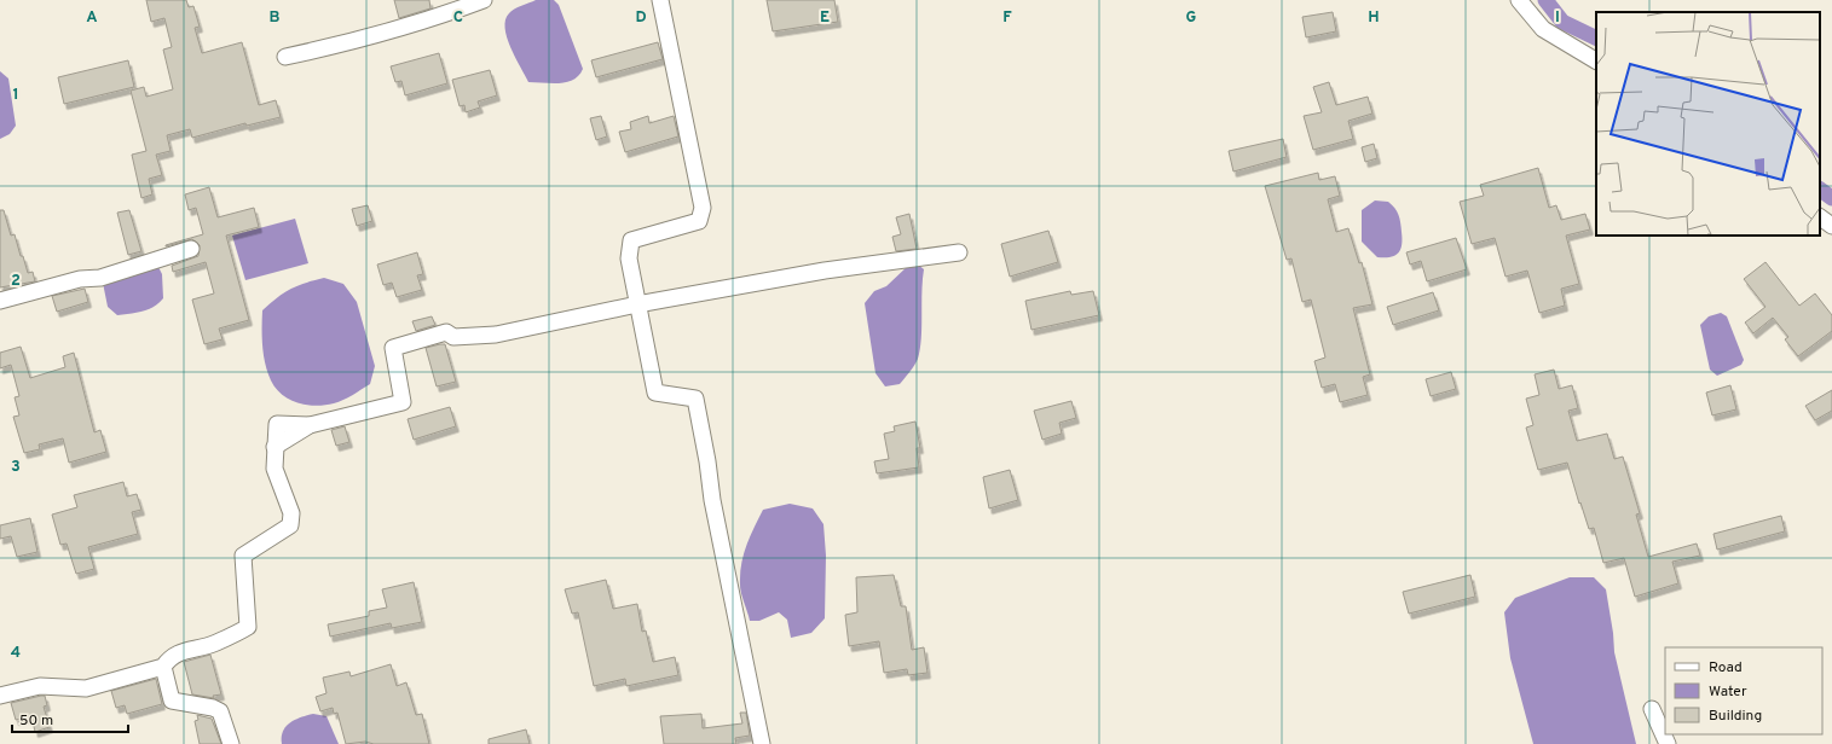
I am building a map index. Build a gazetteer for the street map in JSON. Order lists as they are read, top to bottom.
{
  "legend": ["Road", "Water", "Building"],
  "scale_bar": "50 m",
  "grid": {
    "columns": [
      "A",
      "B",
      "C",
      "D",
      "E",
      "F",
      "G",
      "H",
      "I"
    ],
    "rows": [
      "1",
      "2",
      "3",
      "4"
    ]
  }
}
